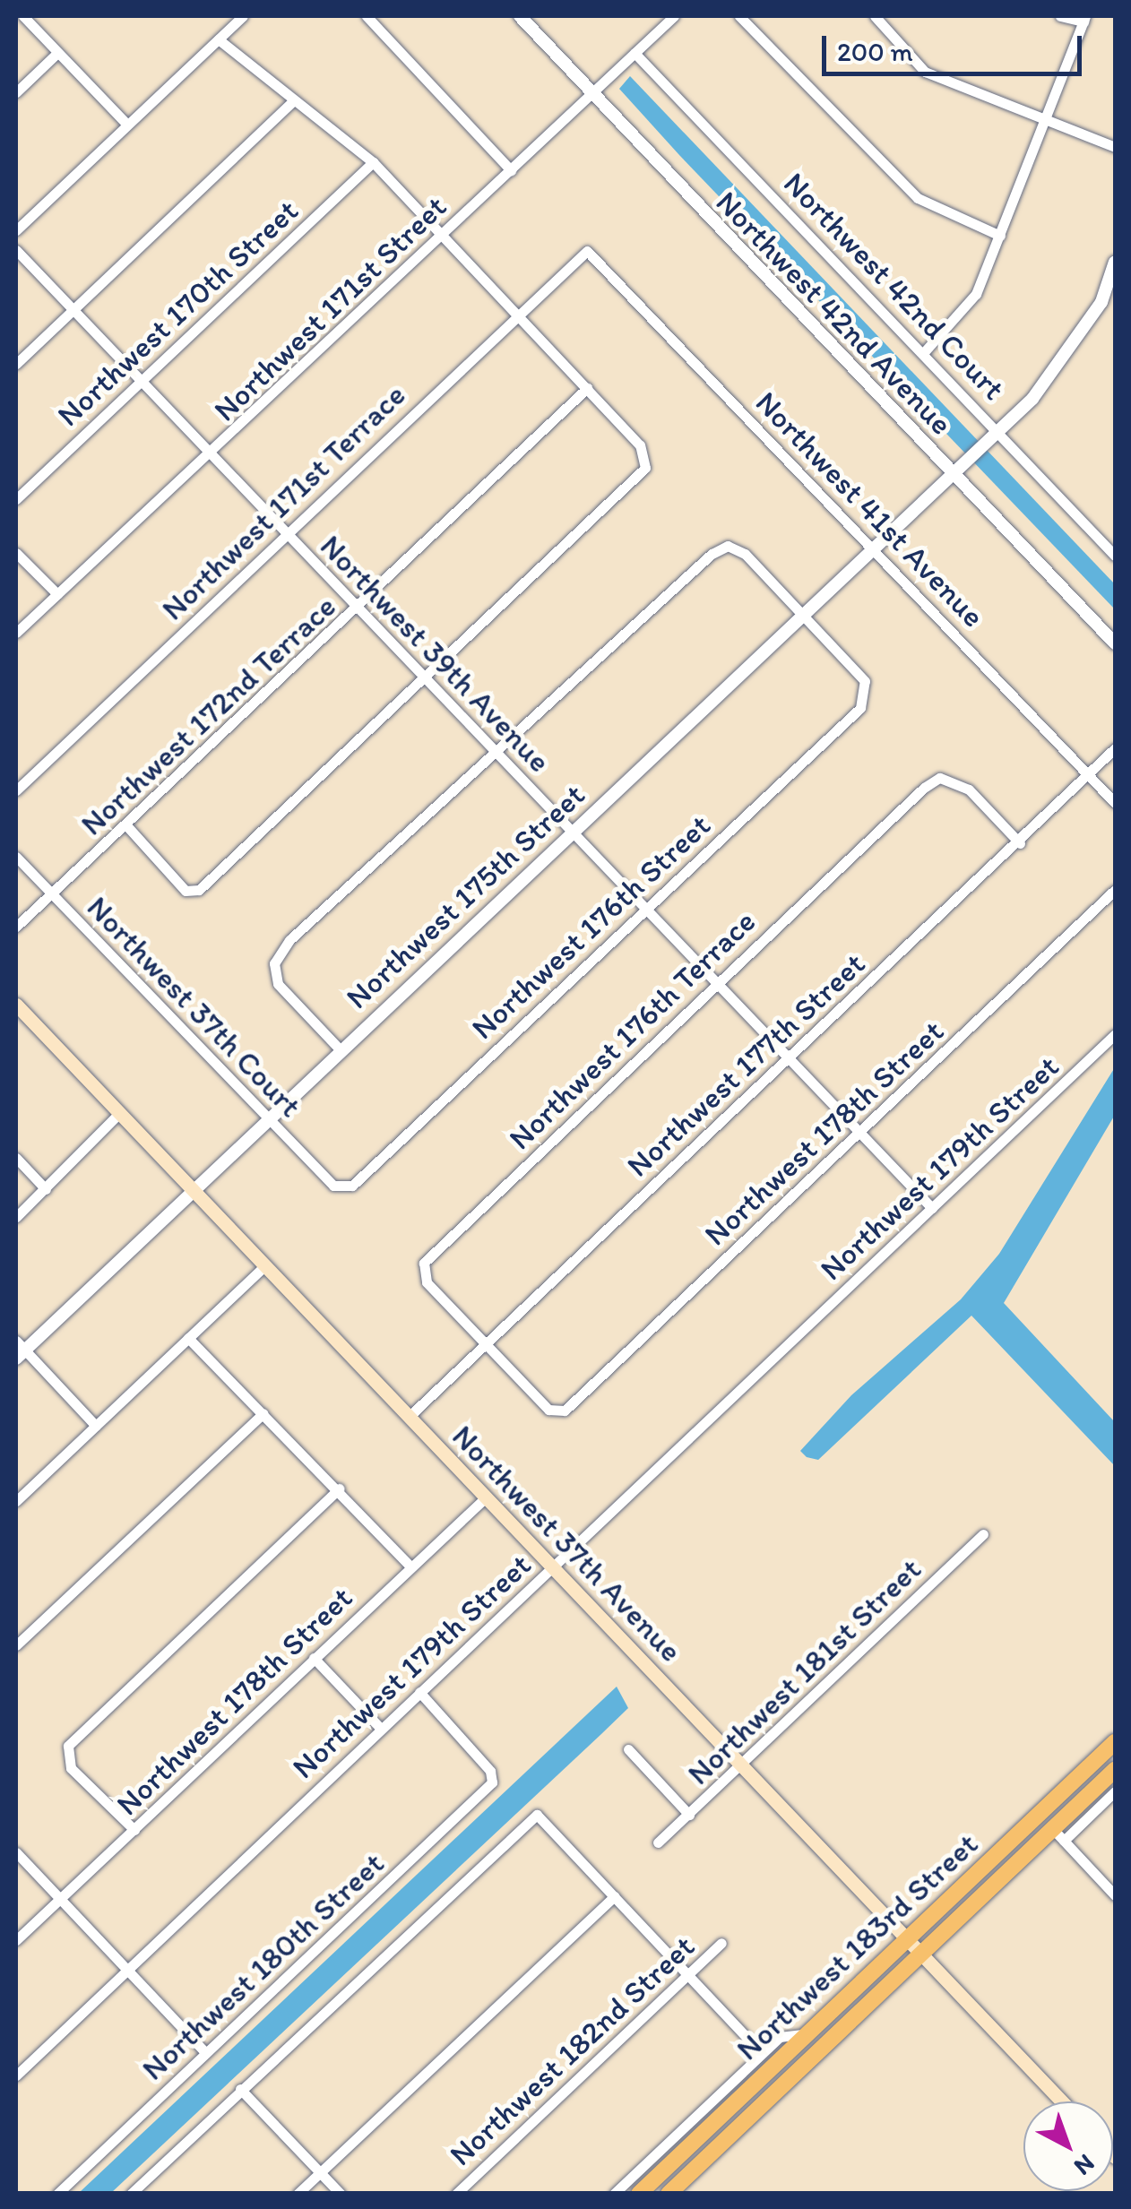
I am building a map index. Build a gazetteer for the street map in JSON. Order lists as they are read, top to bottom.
{
  "streets": {
    "main road": ["Northwest 37th Avenue", "Northwest 183rd Street"],
    "street": [
      "Northwest 42nd Court",
      "Northwest 171st Street",
      "Northwest 170th Street",
      "Northwest 42nd Avenue",
      "Northwest 171st Terrace",
      "Northwest 41st Avenue",
      "Northwest 39th Avenue",
      "Northwest 172nd Terrace",
      "Northwest 175th Street",
      "Northwest 176th Street",
      "Northwest 37th Court",
      "Northwest 176th Terrace",
      "Northwest 177th Street",
      "Northwest 178th Street",
      "Northwest 179th Street",
      "Northwest 181st Street",
      "Northwest 180th Street",
      "Northwest 182nd Street"
    ]
  },
  "crossings": [
    ["Northwest 42nd Court", "Northwest 171st Street"],
    ["Northwest 42nd Court", "Northwest 175th Street"],
    ["Northwest 171st Street", "Northwest 42nd Avenue"],
    ["Northwest 171st Street", "Northwest 39th Avenue"],
    ["Northwest 170th Street", "Northwest 39th Avenue"],
    ["Northwest 42nd Avenue", "Northwest 175th Street"],
    ["Northwest 171st Terrace", "Northwest 41st Avenue"],
    ["Northwest 171st Terrace", "Northwest 39th Avenue"],
    ["Northwest 41st Avenue", "Northwest 175th Street"],
    ["Northwest 41st Avenue", "Northwest 177th Street"],
    ["Northwest 39th Avenue", "Northwest 172nd Terrace"],
    ["Northwest 39th Avenue", "Northwest 175th Street"],
    ["Northwest 39th Avenue", "Northwest 176th Street"],
    ["Northwest 39th Avenue", "Northwest 176th Terrace"],
    ["Northwest 39th Avenue", "Northwest 177th Street"],
    ["Northwest 39th Avenue", "Northwest 178th Street"],
    ["Northwest 39th Avenue", "Northwest 179th Street"],
    ["Northwest 172nd Terrace", "Northwest 37th Court"],
    ["Northwest 175th Street", "Northwest 176th Street"],
    ["Northwest 175th Street", "Northwest 37th Court"],
    ["Northwest 175th Street", "Northwest 37th Avenue"],
    ["Northwest 176th Street", "Northwest 37th Court"],
    ["Northwest 176th Terrace", "Northwest 177th Street"],
    ["Northwest 176th Terrace", "Northwest 178th Street"],
    ["Northwest 177th Street", "Northwest 178th Street"],
    ["Northwest 177th Street", "Northwest 37th Avenue"],
    ["Northwest 178th Street", "Northwest 37th Avenue"],
    ["Northwest 179th Street", "Northwest 37th Avenue"],
    ["Northwest 179th Street", "Northwest 180th Street"],
    ["Northwest 37th Avenue", "Northwest 181st Street"],
    ["Northwest 37th Avenue", "Northwest 183rd Street"]
  ],
  "scale_bar": "200 m",
  "north": "bottom right"
}
